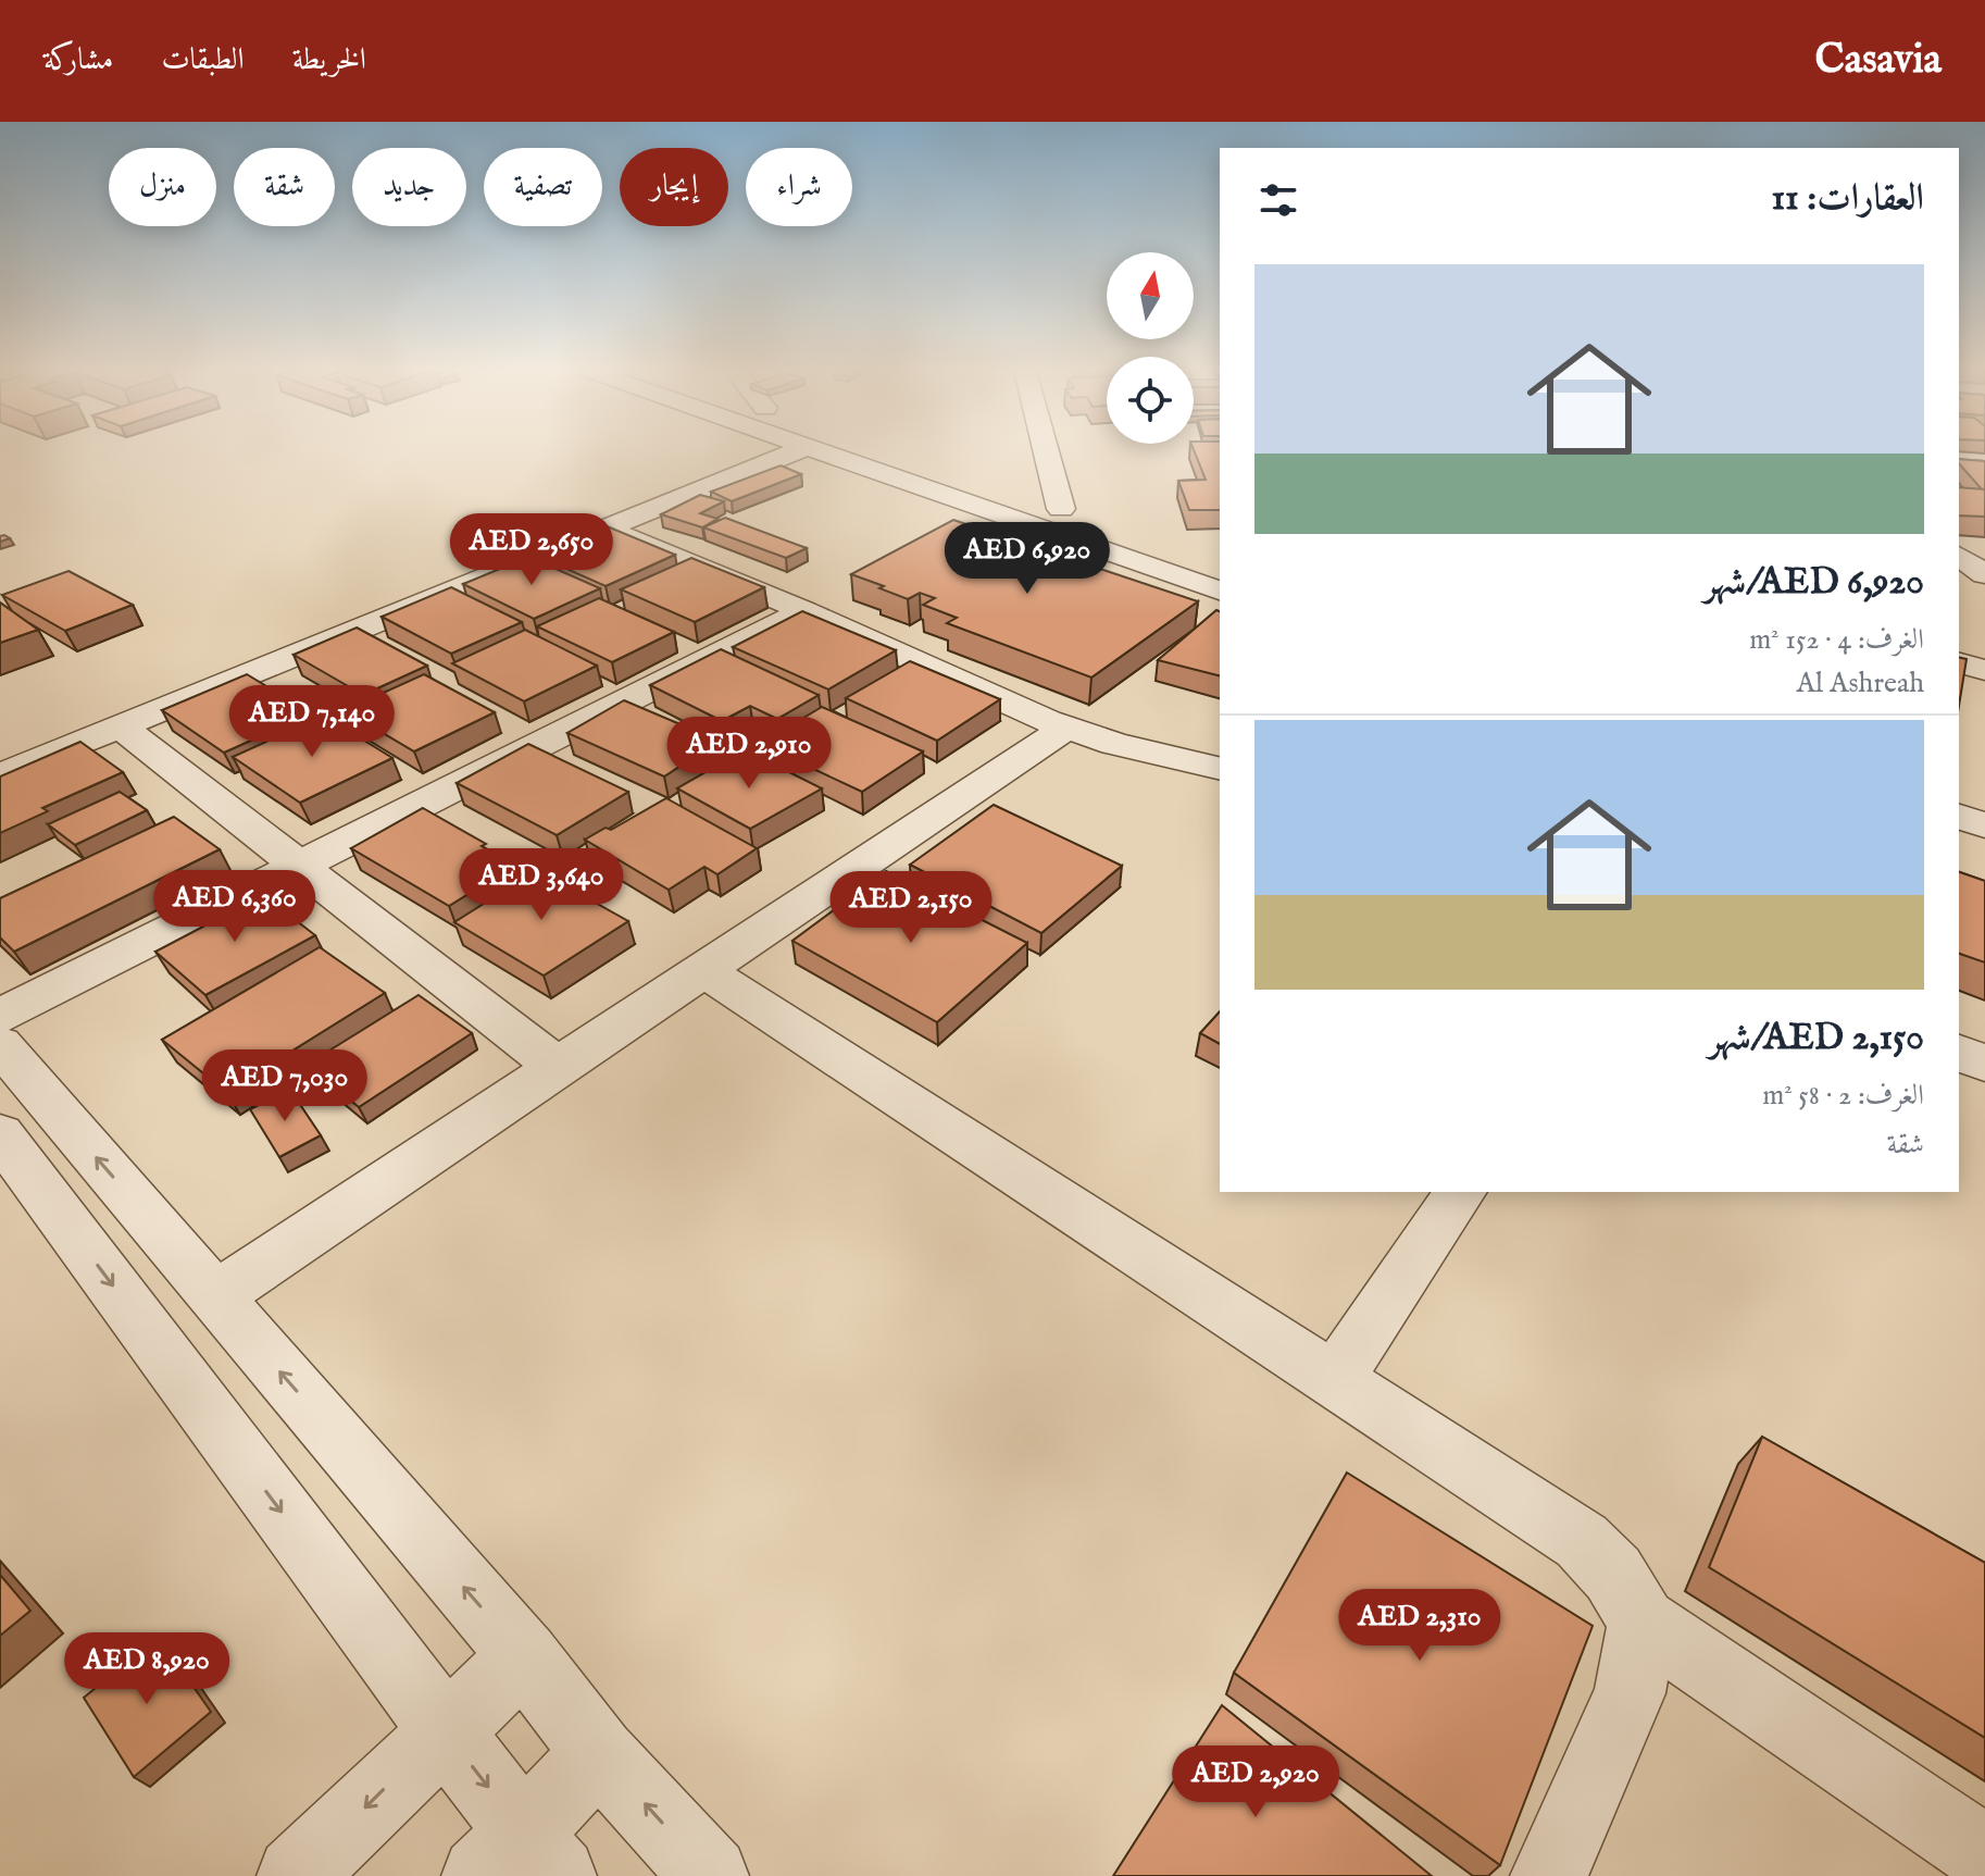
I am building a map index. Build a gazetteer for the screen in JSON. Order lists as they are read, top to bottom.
{
  "north": "top",
  "page": {
    "header": "Casavia",
    "nav": ["الخريطة", "الطبقات", "مشاركة"],
    "chip": [
      "شراء",
      "إيجار",
      "تصفية",
      "جديد",
      "شقة",
      "منزل"
    ],
    "heading": "العقارات: 11",
    "list": [
      {
        "name": "AED 6,920/شهر",
        "note": "الغرف: 4 · 152 m² · Al Ashreah"
      },
      {
        "name": "AED 2,150/شهر",
        "note": "الغرف: 2 · 58 m² · شقة"
      }
    ],
    "price": [
      "AED 2,650",
      "AED 6,920",
      "AED 7,140",
      "AED 2,910",
      "AED 3,640",
      "AED 6,360",
      "AED 2,150",
      "AED 7,030",
      "AED 2,310",
      "AED 8,920",
      "AED 2,920"
    ]
  }
}
